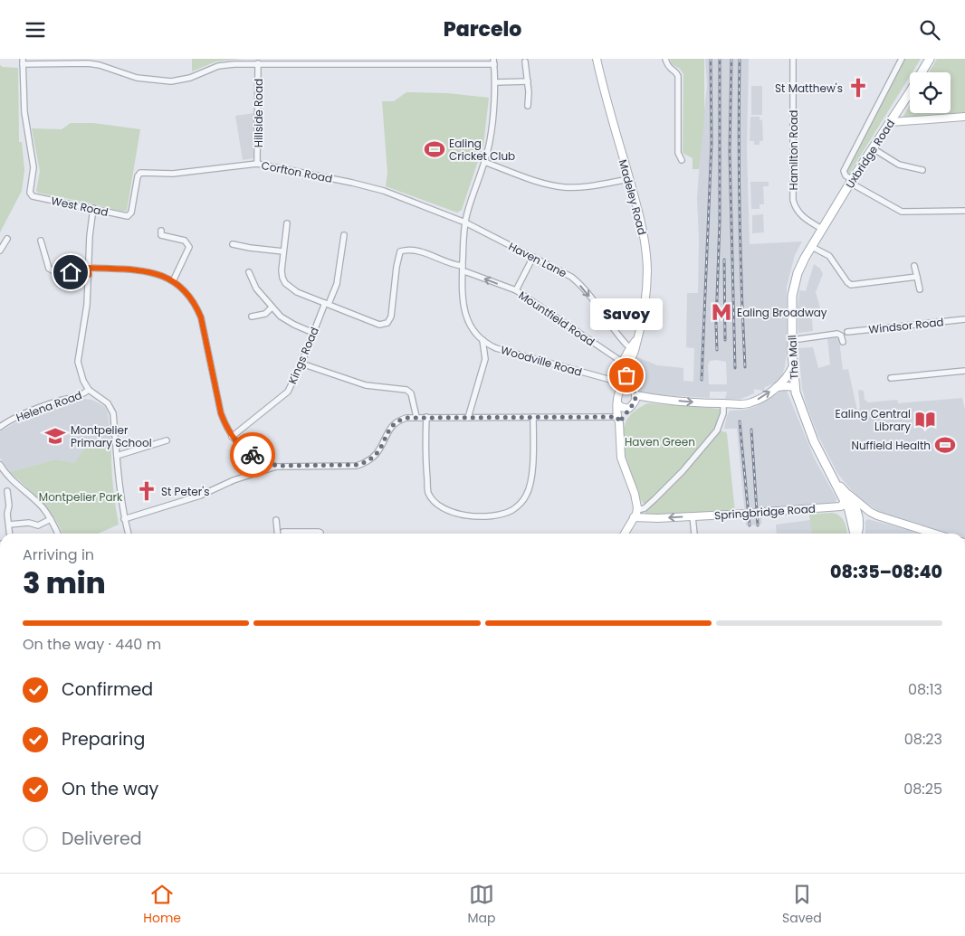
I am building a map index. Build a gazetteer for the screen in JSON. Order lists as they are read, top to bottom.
{
  "streets": {
    "main road": ["Uxbridge Road", "The Mall"],
    "street": [
      "Hillside Road",
      "Hamilton Road",
      "Corfton Road",
      "Madeley Road",
      "West Road",
      "Haven Lane",
      "Mountfield Road",
      "Windsor Road",
      "Kings Road",
      "Woodville Road",
      "Helena Road",
      "Springbridge Road"
    ]
  },
  "crossings": [
    ["Hillside Road", "Corfton Road"],
    ["Hamilton Road", "Uxbridge Road"],
    ["Uxbridge Road", "The Mall"],
    ["Corfton Road", "West Road"],
    ["Corfton Road", "Haven Lane"],
    ["Corfton Road", "Woodville Road"],
    ["Madeley Road", "Haven Lane"],
    ["Madeley Road", "Mountfield Road"],
    ["Madeley Road", "Woodville Road"],
    ["Haven Lane", "Woodville Road"],
    ["Mountfield Road", "Kings Road"],
    ["Mountfield Road", "Woodville Road"]
  ],
  "one_way": ["Haven Lane"],
  "parks": ["Haven Green", "Montpelier Park"],
  "places": {
    "church": ["St Matthew's", "St Peter's"],
    "sports": ["Ealing Cricket Club", "Nuffield Health"],
    "metro station": ["Ealing Broadway"],
    "other": ["Savoy"],
    "library": ["Ealing Central Library"],
    "school or university": ["Montpelier Primary School"]
  },
  "page": {
    "header": "Parcelo",
    "bubble": "Savoy",
    "heading": ["3 min", "Arriving in", "08:35–08:40"],
    "bar": "On the way · 440 m",
    "list": [
      ["Confirmed", "08:13"],
      ["Preparing", "08:23"],
      ["On the way", "08:25"],
      "Delivered"
    ],
    "tabs": ["Home", "Map", "Saved"]
  }
}
